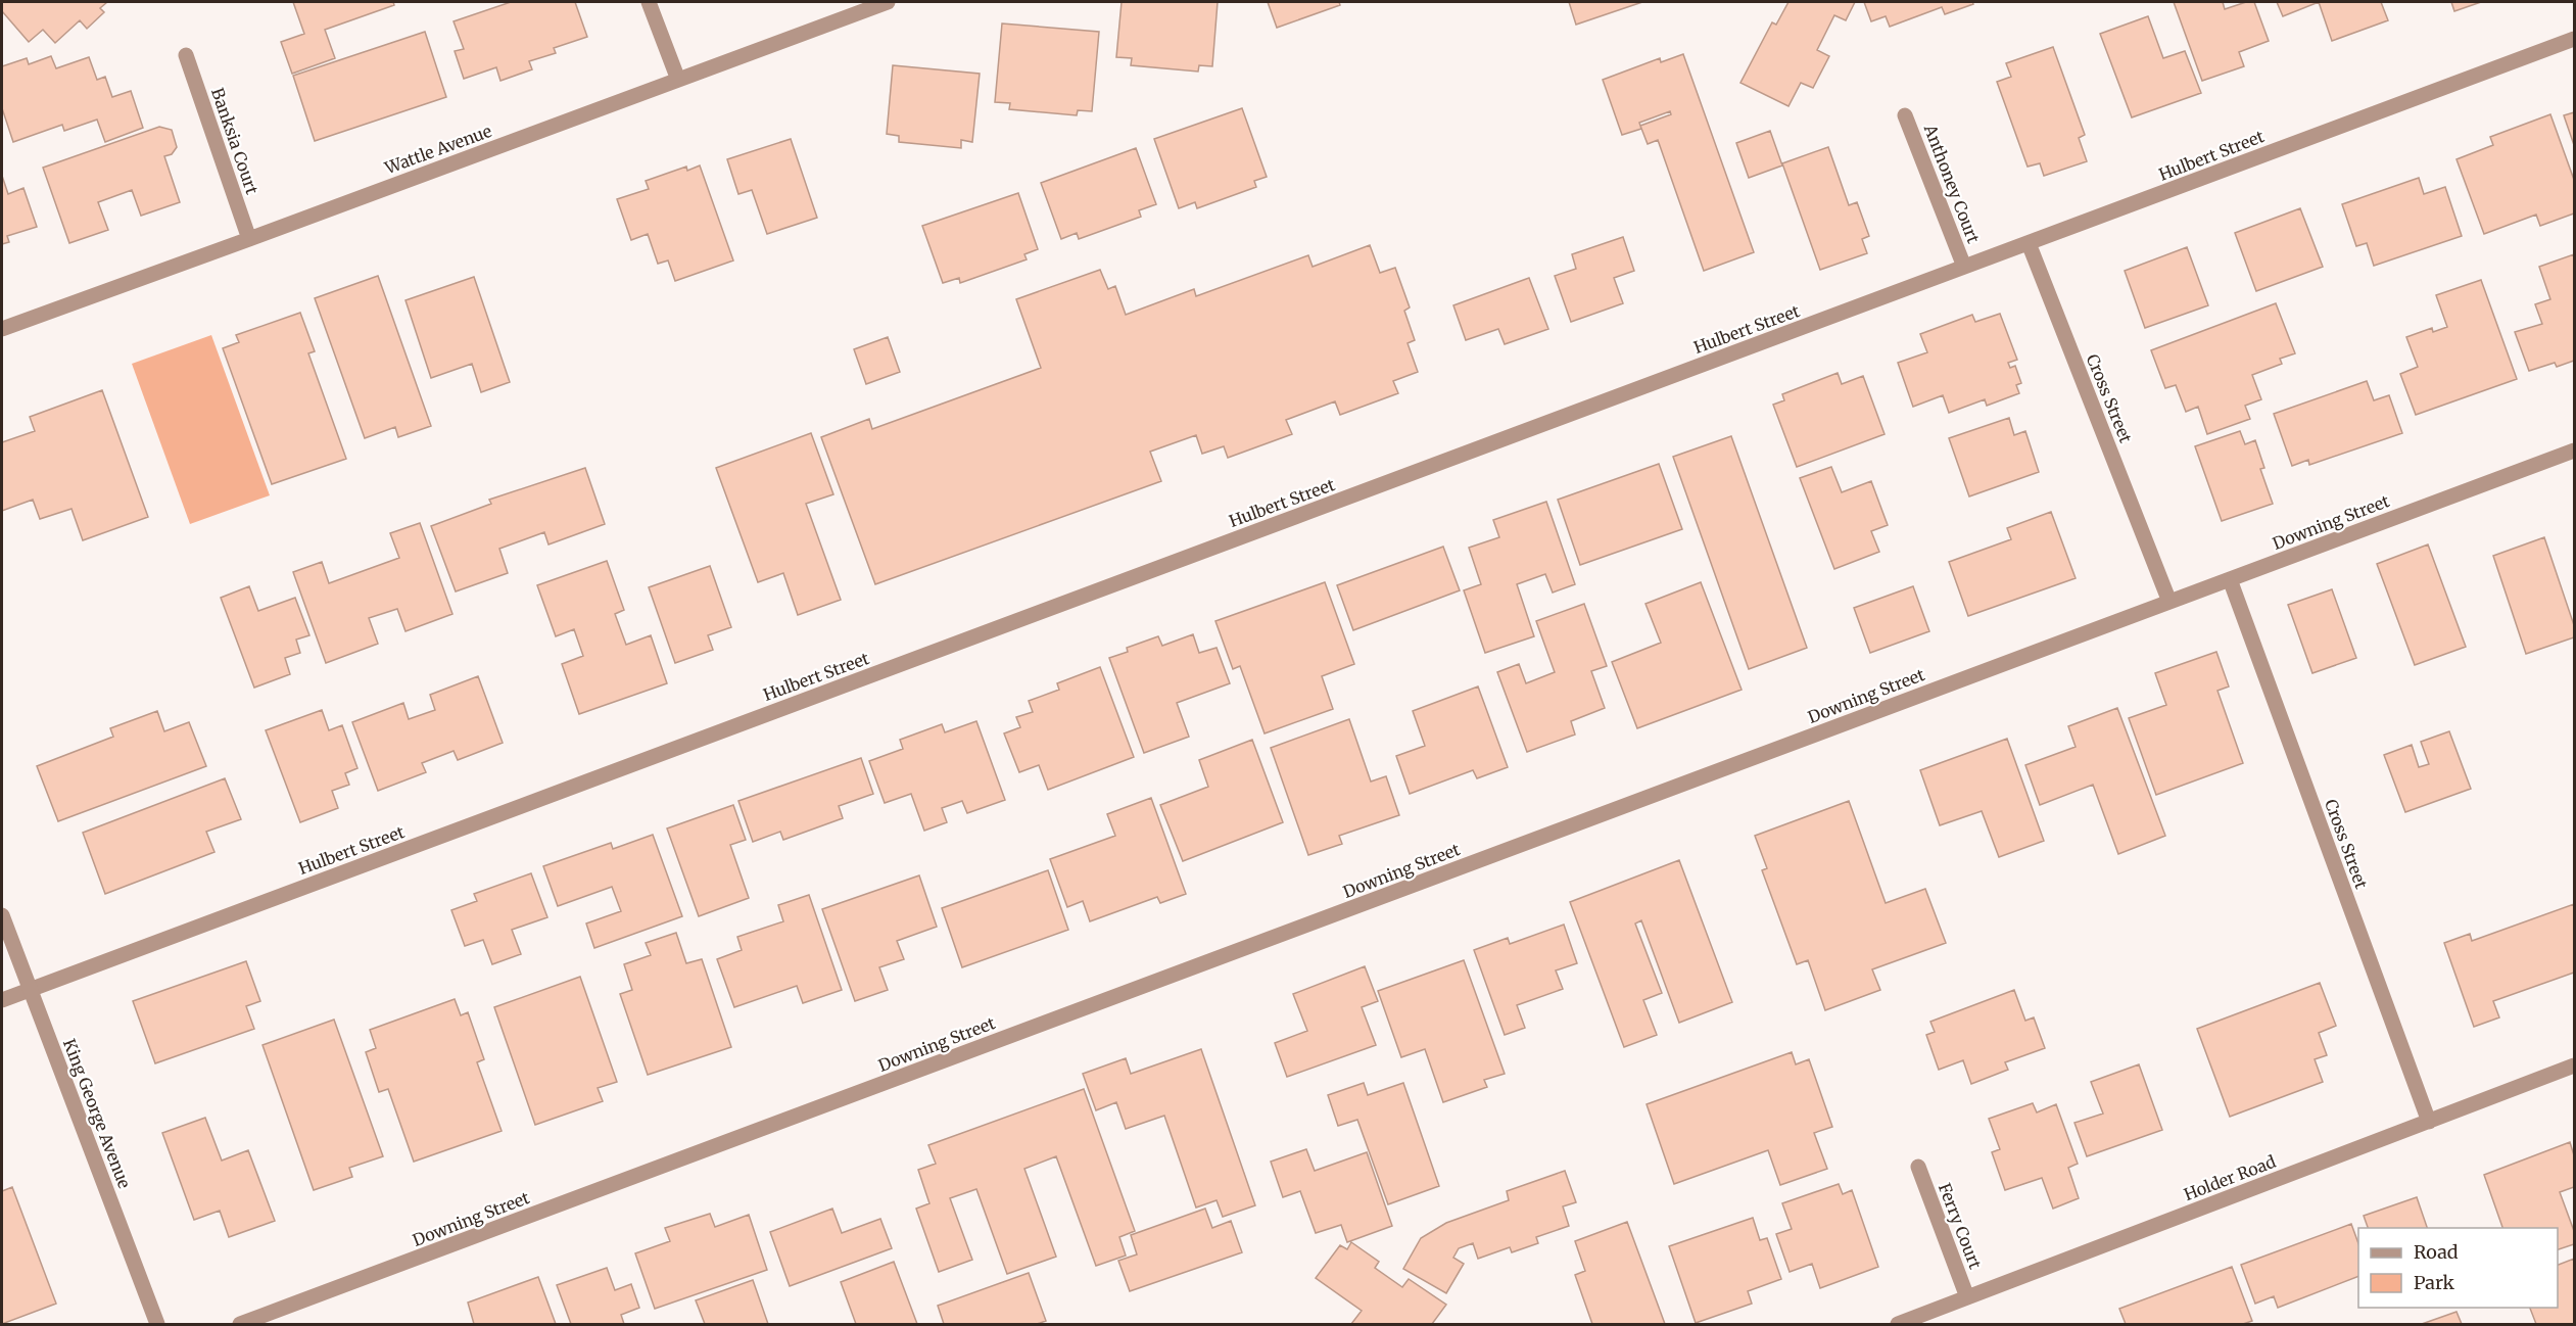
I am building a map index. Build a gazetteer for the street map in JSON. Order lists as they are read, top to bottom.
{
  "streets": {
    "street": [
      "Banksia Court",
      "Wattle Avenue",
      "Hulbert Street",
      "Anthoney Court",
      "Cross Street",
      "Downing Street",
      "King George Avenue",
      "Holder Road",
      "Ferry Court"
    ]
  },
  "crossings": [
    ["Banksia Court", "Wattle Avenue"],
    ["Hulbert Street", "Anthoney Court"],
    ["Hulbert Street", "Cross Street"],
    ["Hulbert Street", "King George Avenue"],
    ["Cross Street", "Downing Street"],
    ["Cross Street", "Holder Road"],
    ["Holder Road", "Ferry Court"]
  ],
  "legend": ["Road", "Park"]
}
